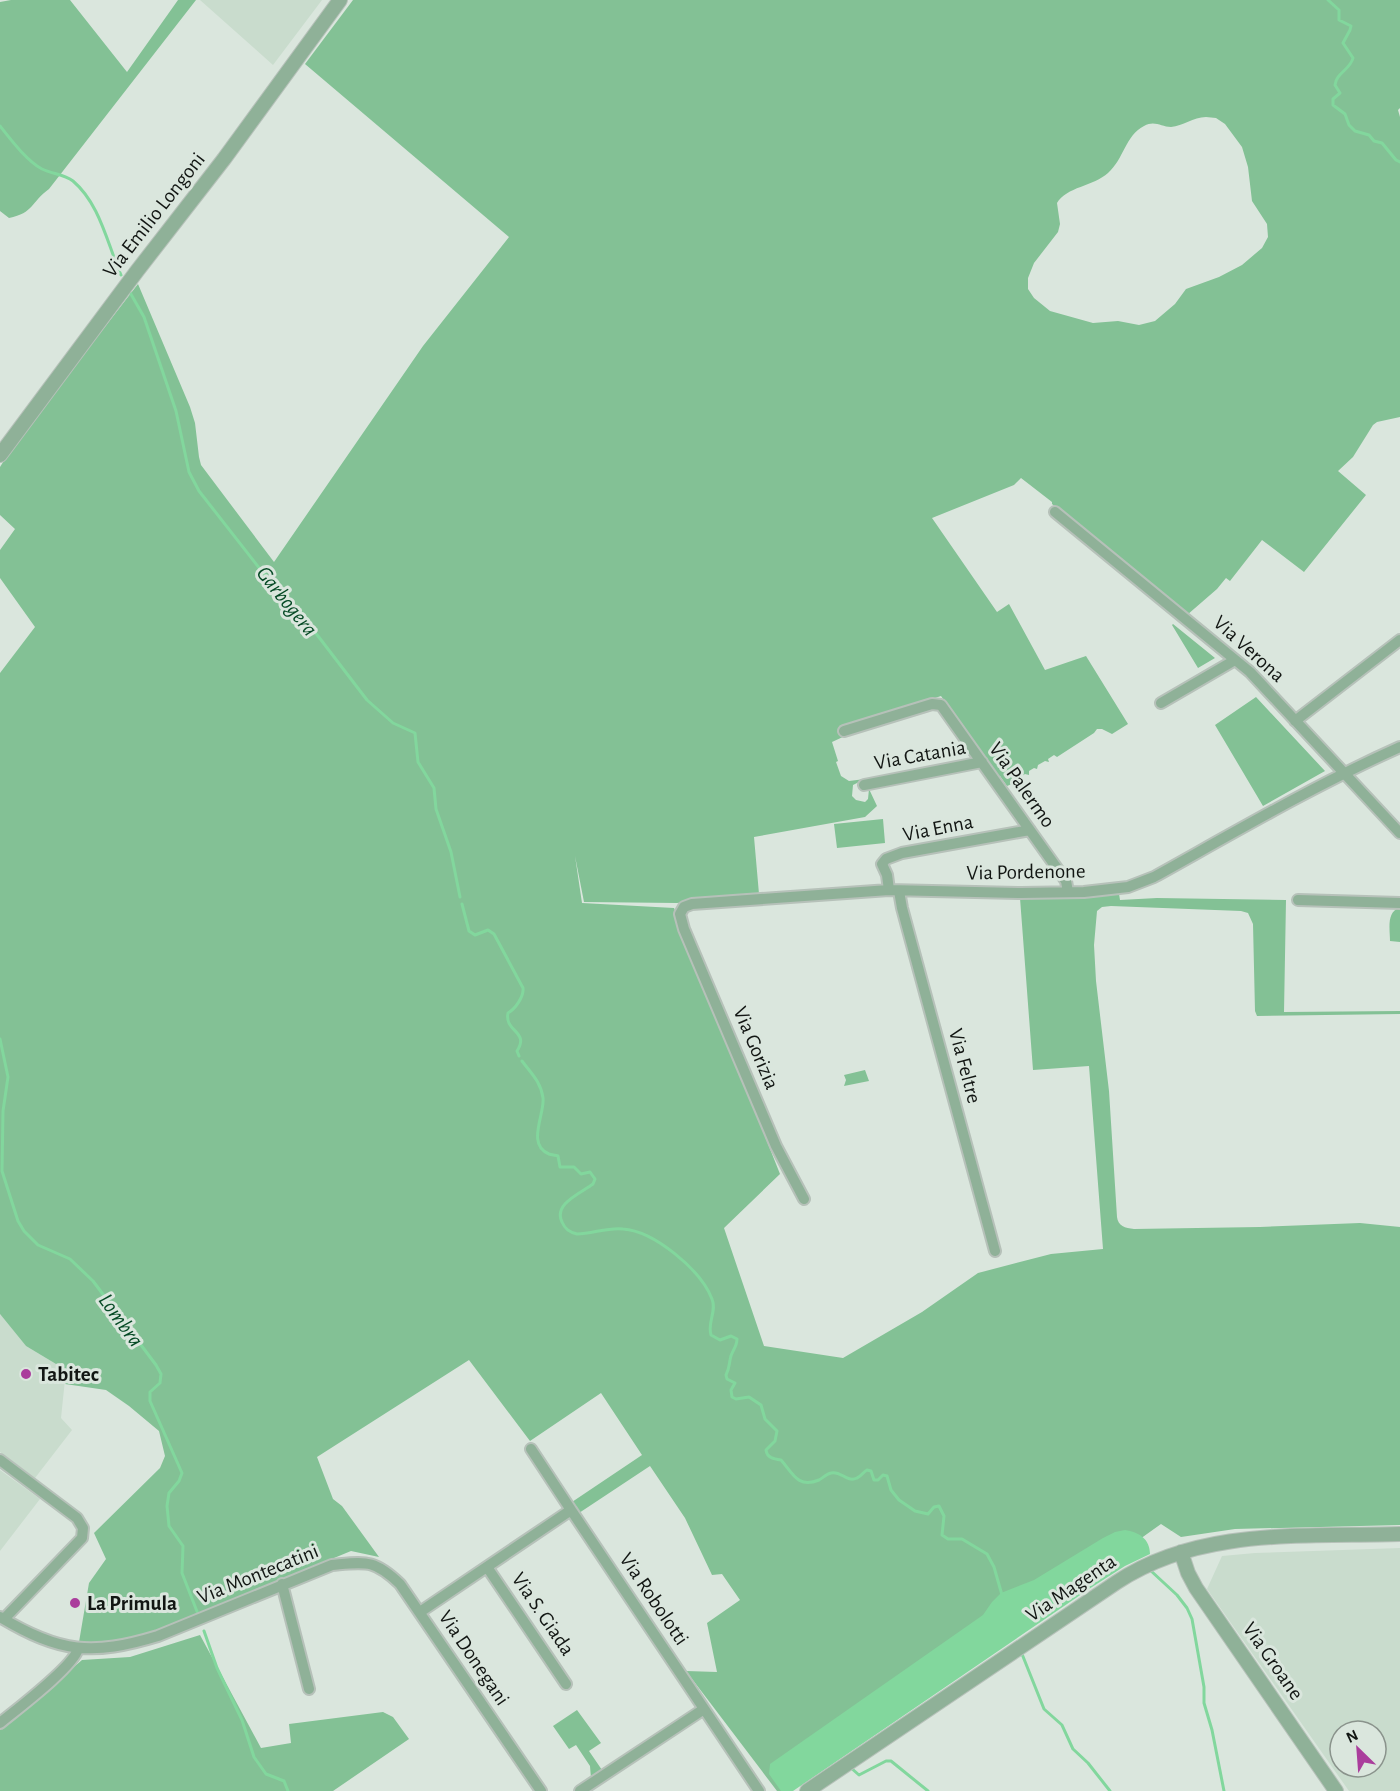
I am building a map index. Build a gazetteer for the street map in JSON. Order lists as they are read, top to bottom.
{
  "streets": {
    "street": [
      "Via Emilio Longoni",
      "Via Verona",
      "Via Catania",
      "Via Palermo",
      "Via Enna",
      "Via Pordenone",
      "Via Gorizia",
      "Via Feltre",
      "Via Montecatini",
      "Via Magenta",
      "Via Robolotti",
      "Via S. Giada",
      "Via Donegani",
      "Via Groane"
    ]
  },
  "crossings": [
    ["Via Verona", "Via Pordenone"],
    ["Via Catania", "Via Palermo"],
    ["Via Palermo", "Via Enna"],
    ["Via Palermo", "Via Pordenone"],
    ["Via Enna", "Via Pordenone"],
    ["Via Enna", "Via Feltre"],
    ["Via Pordenone", "Via Gorizia"],
    ["Via Pordenone", "Via Feltre"],
    ["Via Montecatini", "Via Donegani"],
    ["Via Magenta", "Via Groane"]
  ],
  "water": ["Garbogera", "Lombra"],
  "places": ["Tabitec", "La Primula"],
  "north": "top left"
}
